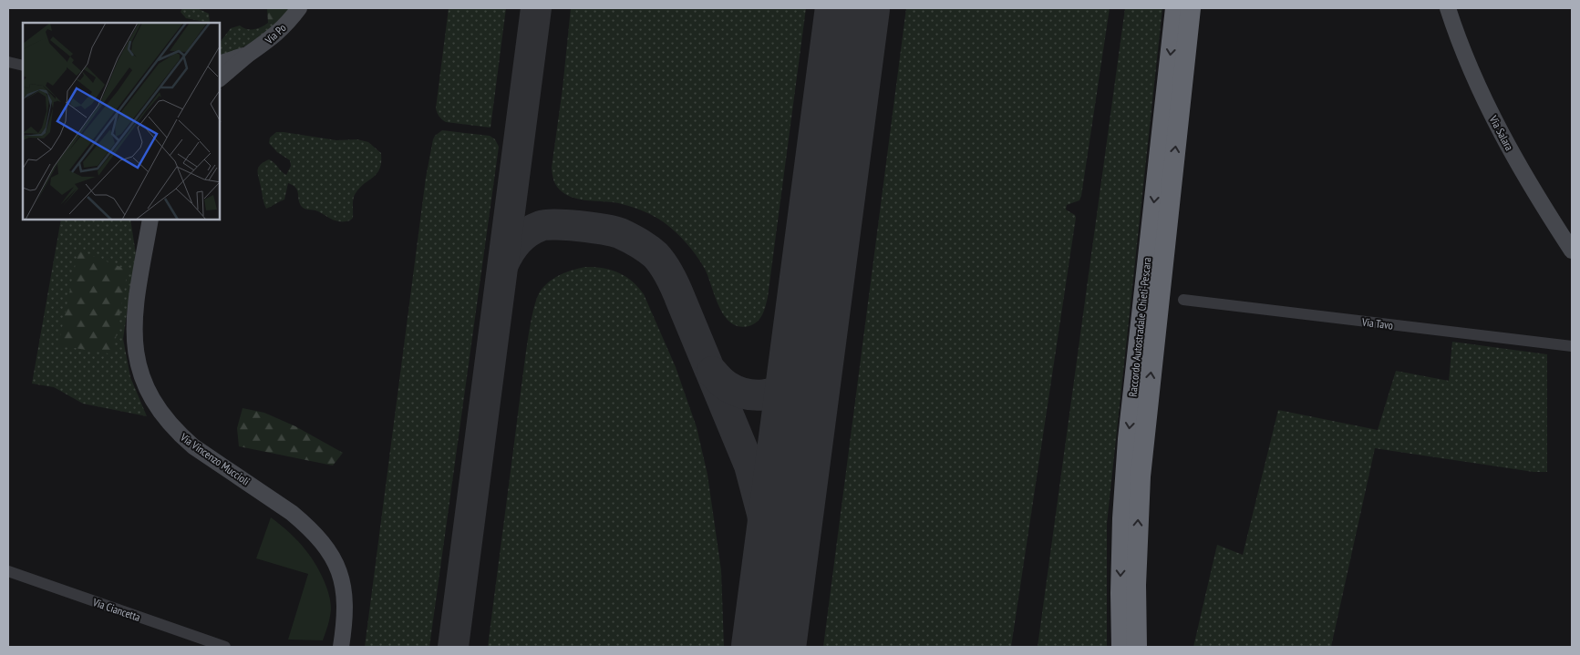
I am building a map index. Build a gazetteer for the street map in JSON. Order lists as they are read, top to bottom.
{
  "streets": {
    "highway": ["Raccordo Autostradale Chieti-Pescara"],
    "street": [
      "Via Po",
      "Via Salara",
      "Via Tavo",
      "Via Vincenzo Muccioli",
      "Via Ciancetta"
    ]
  }
}
